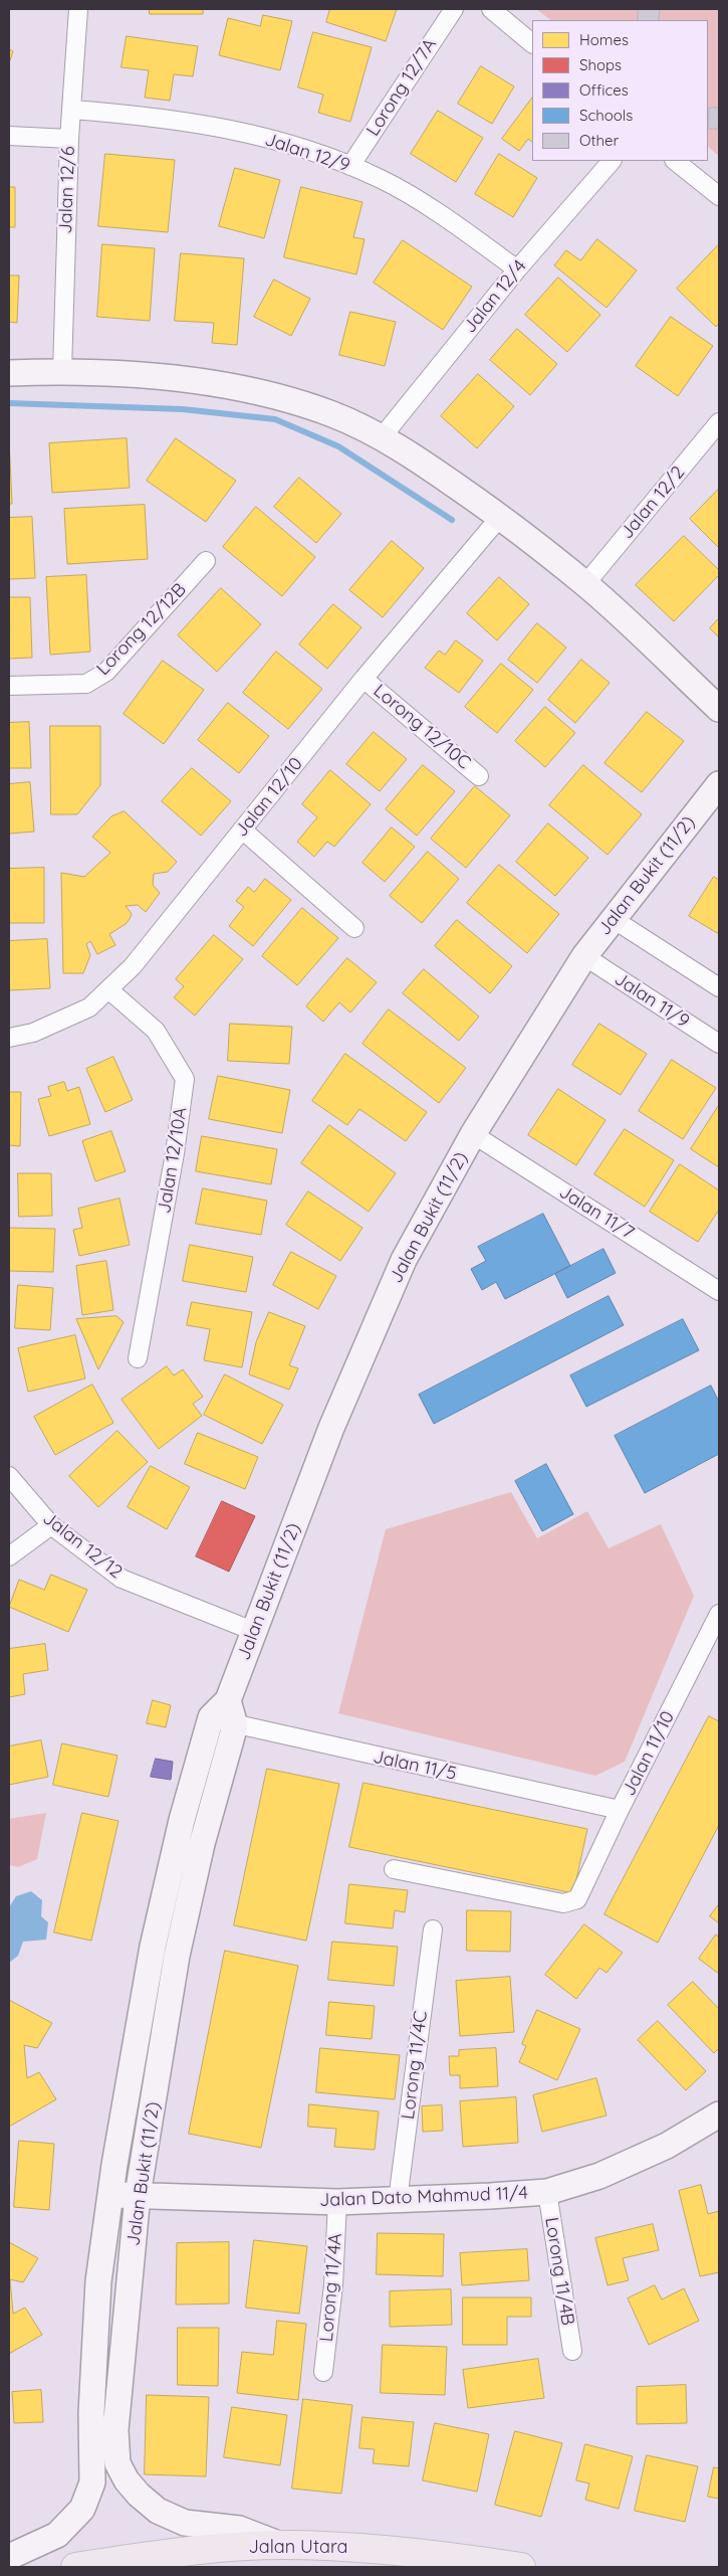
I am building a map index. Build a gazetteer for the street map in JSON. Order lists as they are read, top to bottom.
{
  "streets": {
    "main road": ["Jalan Utara"],
    "street": [
      "Lorong 12/7A",
      "Jalan 12/9",
      "Jalan 12/6",
      "Jalan 12/4",
      "Jalan 12/2",
      "Lorong 12/12B",
      "Lorong 12/10C",
      "Jalan 12/10",
      "Jalan Bukit (11/2)",
      "Jalan 11/9",
      "Jalan 12/10A",
      "Jalan 11/7",
      "Jalan 12/12",
      "Jalan 11/10",
      "Jalan 11/5",
      "Lorong 11/4C",
      "Jalan Dato Mahmud 11/4",
      "Lorong 11/4B",
      "Lorong 11/4A"
    ]
  },
  "crossings": [
    ["Lorong 12/7A", "Jalan 12/9"],
    ["Jalan 12/9", "Jalan 12/6"],
    ["Jalan 12/9", "Jalan 12/4"],
    ["Lorong 12/10C", "Jalan 12/10"],
    ["Jalan 12/10", "Jalan 12/10A"],
    ["Jalan Bukit (11/2)", "Jalan 11/9"],
    ["Jalan Bukit (11/2)", "Jalan 11/7"],
    ["Jalan Bukit (11/2)", "Jalan 12/12"],
    ["Jalan Bukit (11/2)", "Jalan 11/5"],
    ["Jalan Bukit (11/2)", "Jalan Dato Mahmud 11/4"],
    ["Jalan Bukit (11/2)", "Jalan Utara"],
    ["Jalan 11/10", "Jalan 11/5"],
    ["Lorong 11/4C", "Jalan Dato Mahmud 11/4"],
    ["Jalan Dato Mahmud 11/4", "Lorong 11/4B"],
    ["Jalan Dato Mahmud 11/4", "Lorong 11/4A"]
  ],
  "legend": [
    "Homes",
    "Shops",
    "Offices",
    "Schools",
    "Other"
  ]
}
